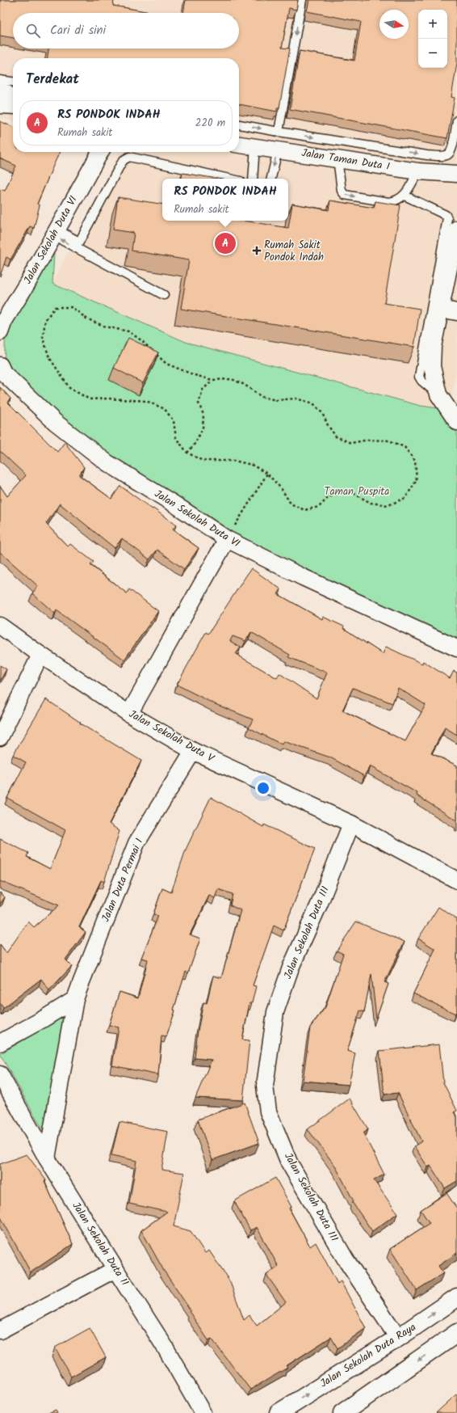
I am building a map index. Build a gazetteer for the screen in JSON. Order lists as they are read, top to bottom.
{
  "streets": {
    "street": [
      "Jalan Taman Duta I",
      "Jalan Sekolah Duta VI",
      "Jalan Sekolah Duta V",
      "Jalan Duta Permai I",
      "Jalan Sekolah Duta III",
      "Jalan Sekolah Duta II",
      "Jalan Sekolah Duta Raya"
    ]
  },
  "crossings": [
    ["Jalan Sekolah Duta V", "Jalan Duta Permai I"],
    ["Jalan Sekolah Duta V", "Jalan Sekolah Duta III"],
    ["Jalan Duta Permai I", "Jalan Sekolah Duta II"],
    ["Jalan Sekolah Duta III", "Jalan Sekolah Duta Raya"]
  ],
  "parks": ["Taman Puspita"],
  "places": {
    "health": ["Rumah Sakit Pondok Indah"]
  },
  "north": "right",
  "page": {
    "map_buttons": ["+", "−"],
    "search": "Cari di sini",
    "heading": "Terdekat",
    "list": [
      {
        "mark": "A",
        "name": "RS PONDOK INDAH",
        "note": "Rumah sakit",
        "value": "220 m"
      }
    ],
    "popup": ["RS PONDOK INDAH", "Rumah sakit"],
    "pins": "A"
  }
}
